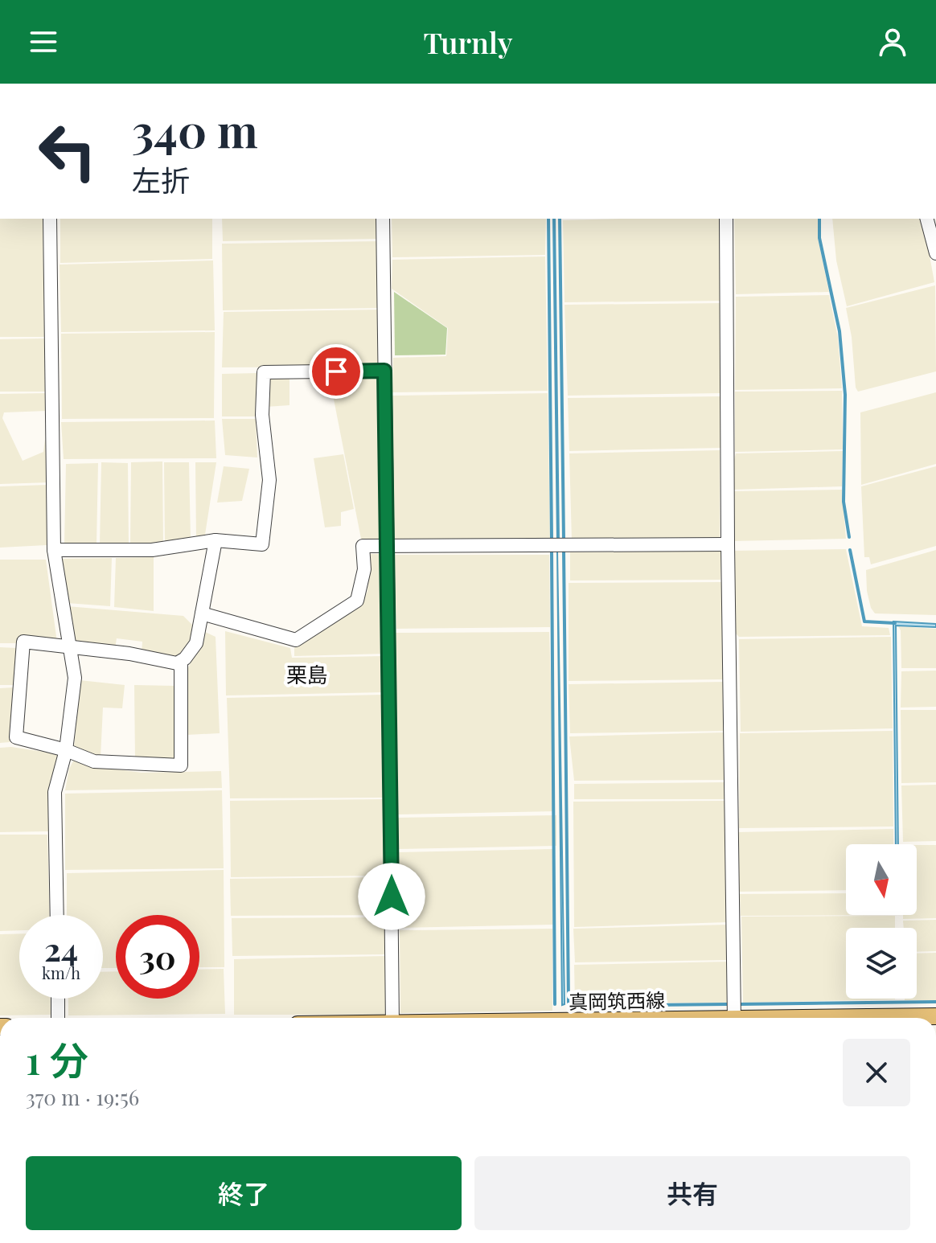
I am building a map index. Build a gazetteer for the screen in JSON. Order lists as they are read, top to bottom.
{
  "streets": {
    "main road": ["真岡筑西線"]
  },
  "districts": ["栗島"],
  "north": "bottom",
  "page": {
    "header": "Turnly",
    "turn": ["340 m", "左折"],
    "speed": "24 km/h",
    "limit": "30",
    "heading": ["1 分", "370 m · 19:56"],
    "buttons": ["終了", "共有"]
  }
}
